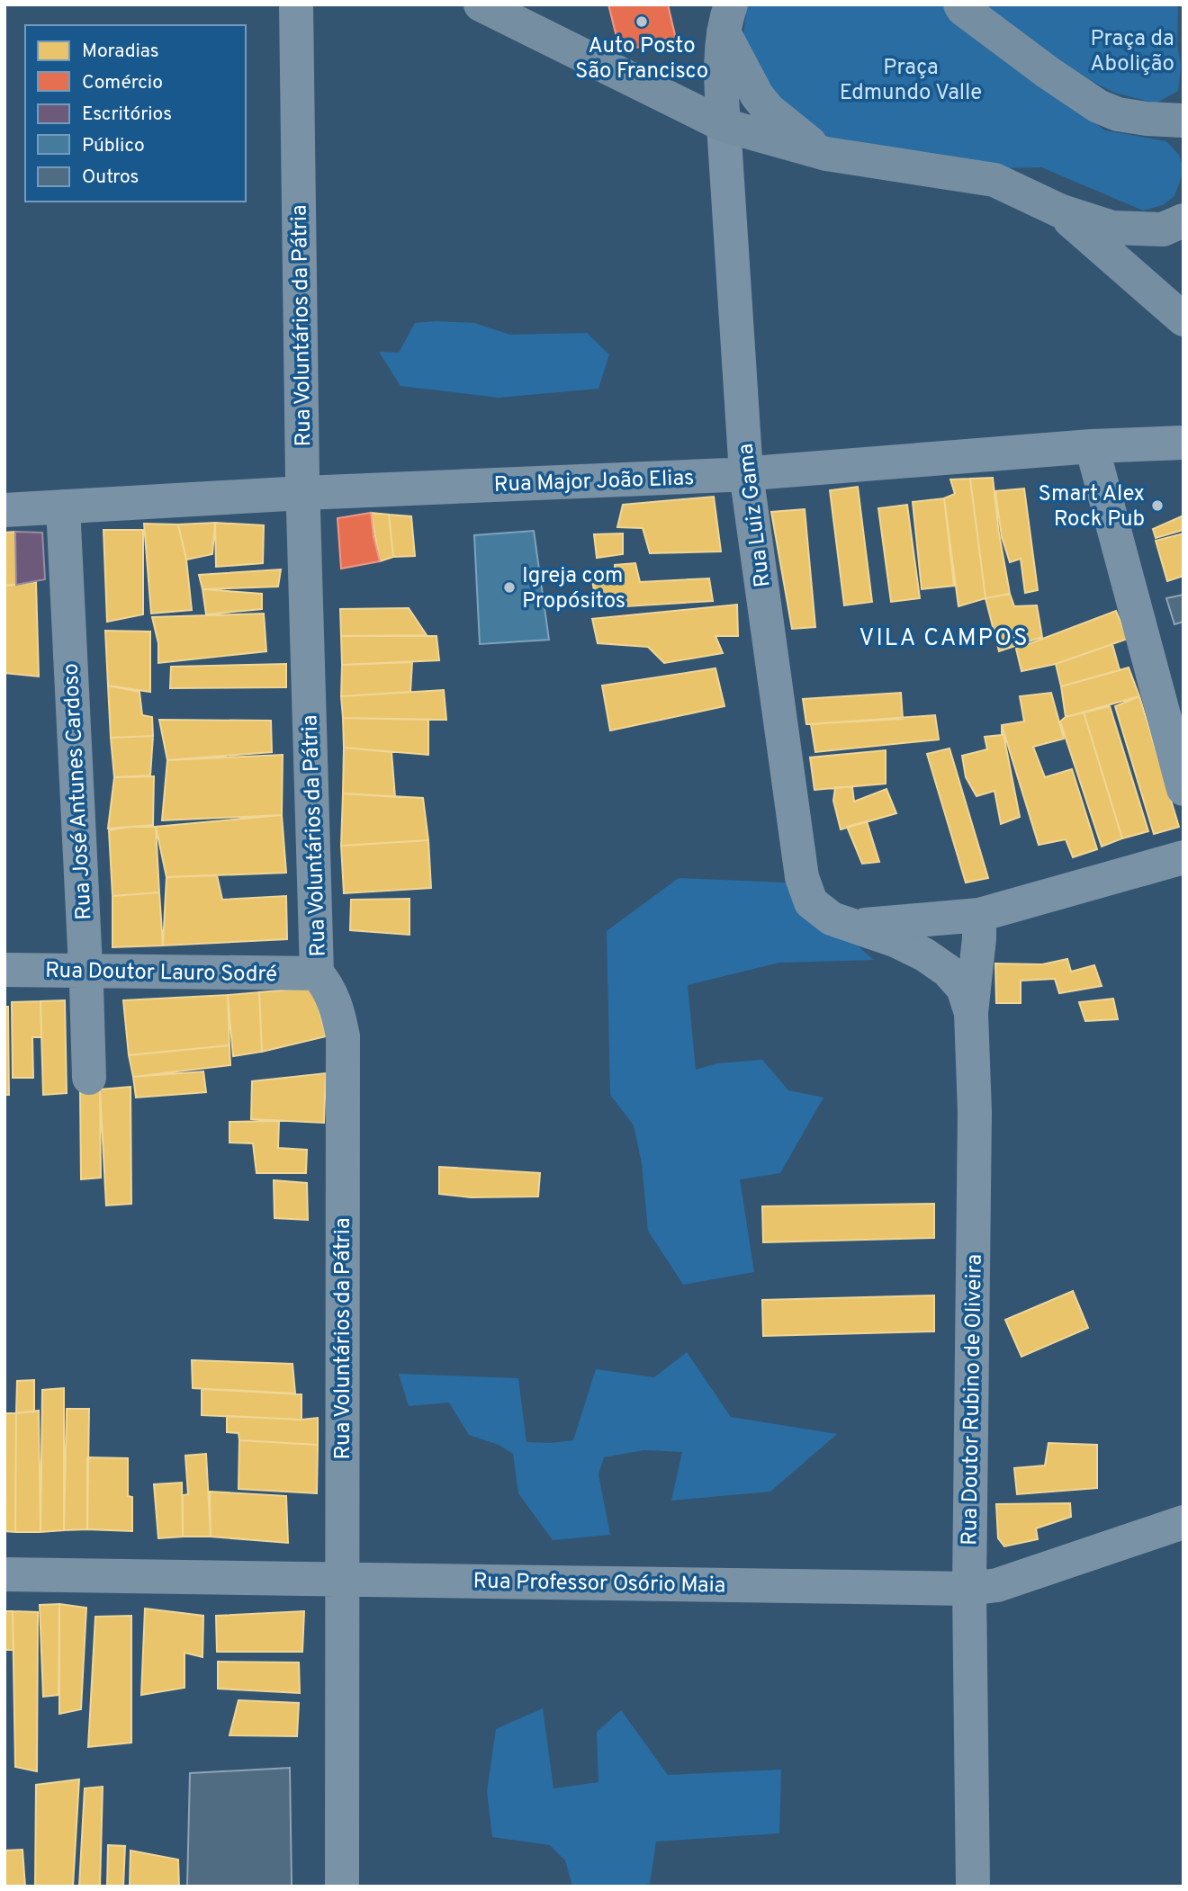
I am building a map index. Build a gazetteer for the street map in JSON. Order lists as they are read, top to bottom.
{
  "streets": {
    "street": [
      "Rua Voluntários da Pátria",
      "Rua Major João Elias",
      "Rua Luiz Gama",
      "Rua José Antunes Cardoso",
      "Rua Doutor Lauro Sodré",
      "Rua Doutor Rubino de Oliveira",
      "Rua Professor Osório Maia"
    ]
  },
  "crossings": [
    ["Rua Voluntários da Pátria", "Rua Major João Elias"],
    ["Rua Voluntários da Pátria", "Rua Doutor Lauro Sodré"],
    ["Rua Voluntários da Pátria", "Rua Professor Osório Maia"],
    ["Rua Major João Elias", "Rua Luiz Gama"],
    ["Rua Major João Elias", "Rua José Antunes Cardoso"],
    ["Rua José Antunes Cardoso", "Rua Doutor Lauro Sodré"],
    ["Rua Doutor Rubino de Oliveira", "Rua Professor Osório Maia"]
  ],
  "districts": ["VILA CAMPOS"],
  "parks": ["Praça da Abolição", "Praça Edmundo Valle"],
  "places": ["Auto Posto São Francisco", "Smart Alex Rock Pub", "Igreja com Propósitos"],
  "legend": [
    "Moradias",
    "Comércio",
    "Escritórios",
    "Público",
    "Outros"
  ]
}
